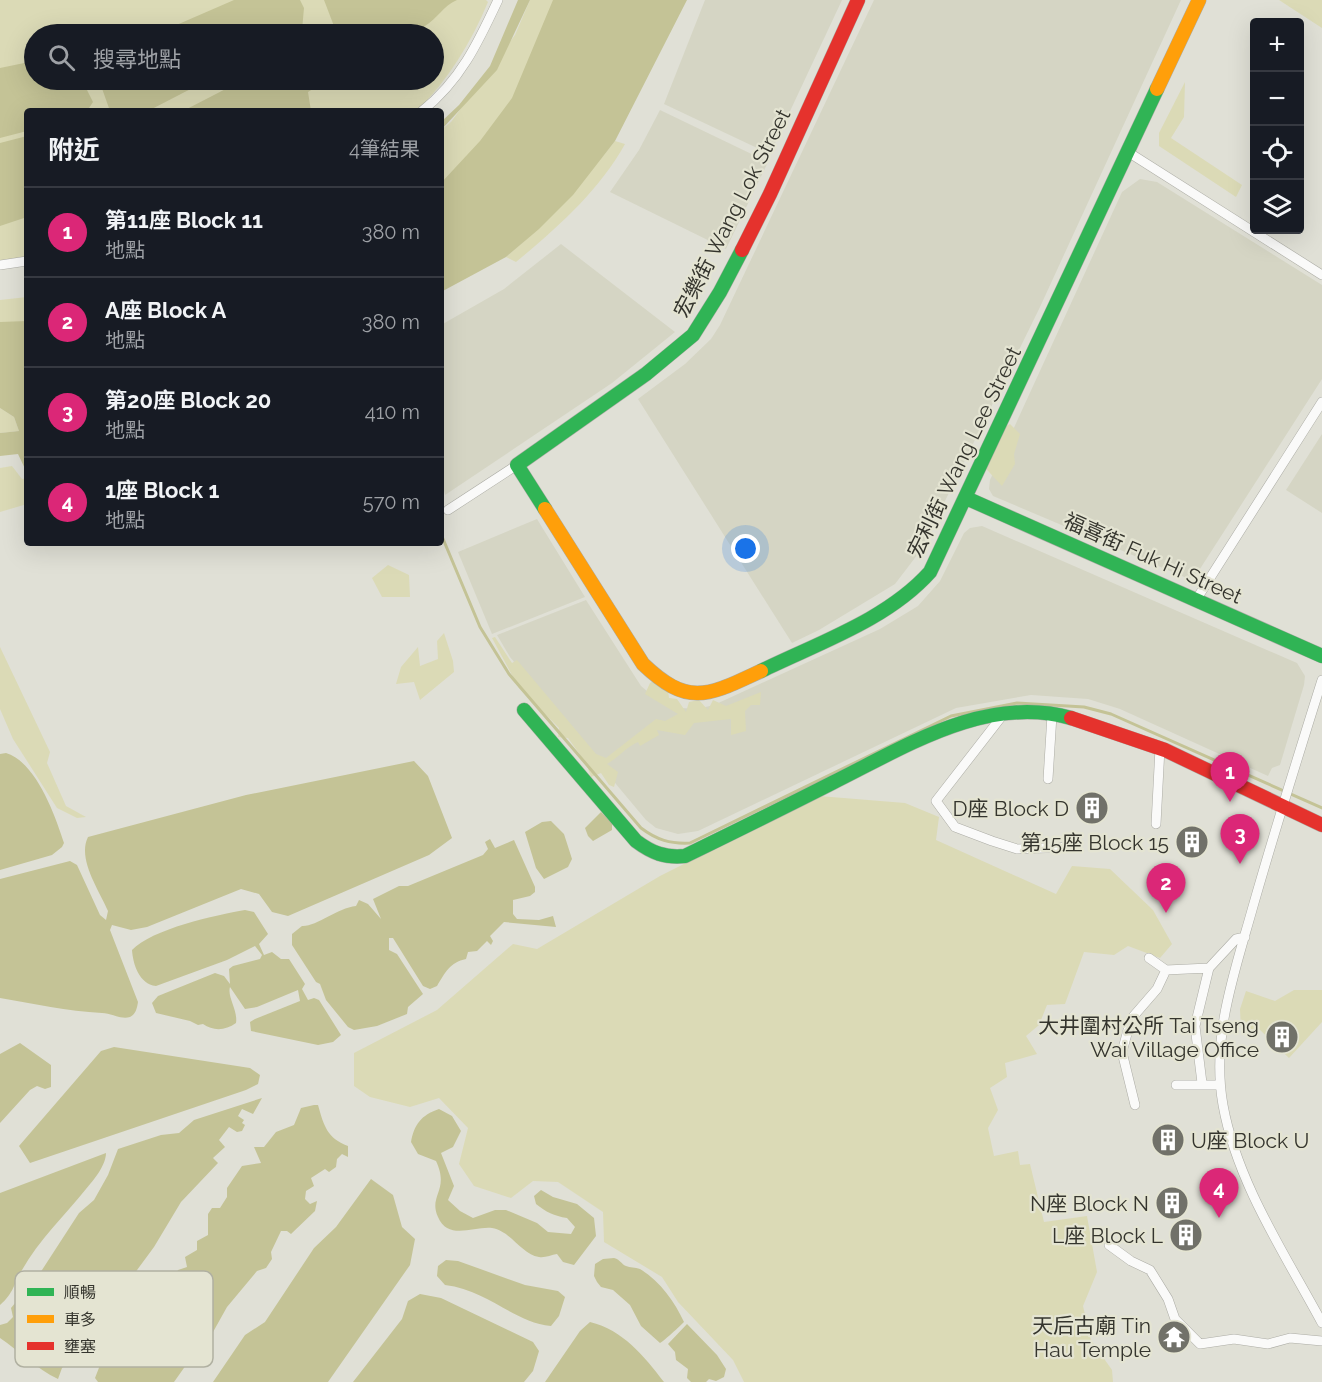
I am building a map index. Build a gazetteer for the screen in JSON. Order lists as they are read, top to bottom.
{
  "streets": {
    "street": ["宏樂街 Wang Lok Street", "宏利街 Wang Lee Street", "福喜街 Fuk Hi Street"]
  },
  "crossings": [
    ["宏樂街 Wang Lok Street", "宏利街 Wang Lee Street"],
    ["宏利街 Wang Lee Street", "福喜街 Fuk Hi Street"]
  ],
  "places": {
    "building": [
      "D座 Block D",
      "第15座 Block 15",
      "大井圍村公所 Tai Tseng Wai Village Office",
      "U座 Block U",
      "N座 Block N",
      "L座 Block L"
    ],
    "temple": ["天后古廟 Tin Hau Temple"]
  },
  "legend": ["順暢", "車多", "壅塞"],
  "page": {
    "map_buttons": ["+", "−"],
    "search": "搜尋地點",
    "heading": ["附近", "4筆結果"],
    "list": [
      {
        "mark": "1",
        "name": "第11座 Block 11",
        "note": "地點",
        "value": "380 m"
      },
      {
        "mark": "2",
        "name": "A座 Block A",
        "note": "地點",
        "value": "380 m"
      },
      {
        "mark": "3",
        "name": "第20座 Block 20",
        "note": "地點",
        "value": "410 m"
      },
      {
        "mark": "4",
        "name": "1座 Block 1",
        "note": "地點",
        "value": "570 m"
      }
    ],
    "pins": [
      "1",
      "3",
      "2",
      "4"
    ]
  }
}
